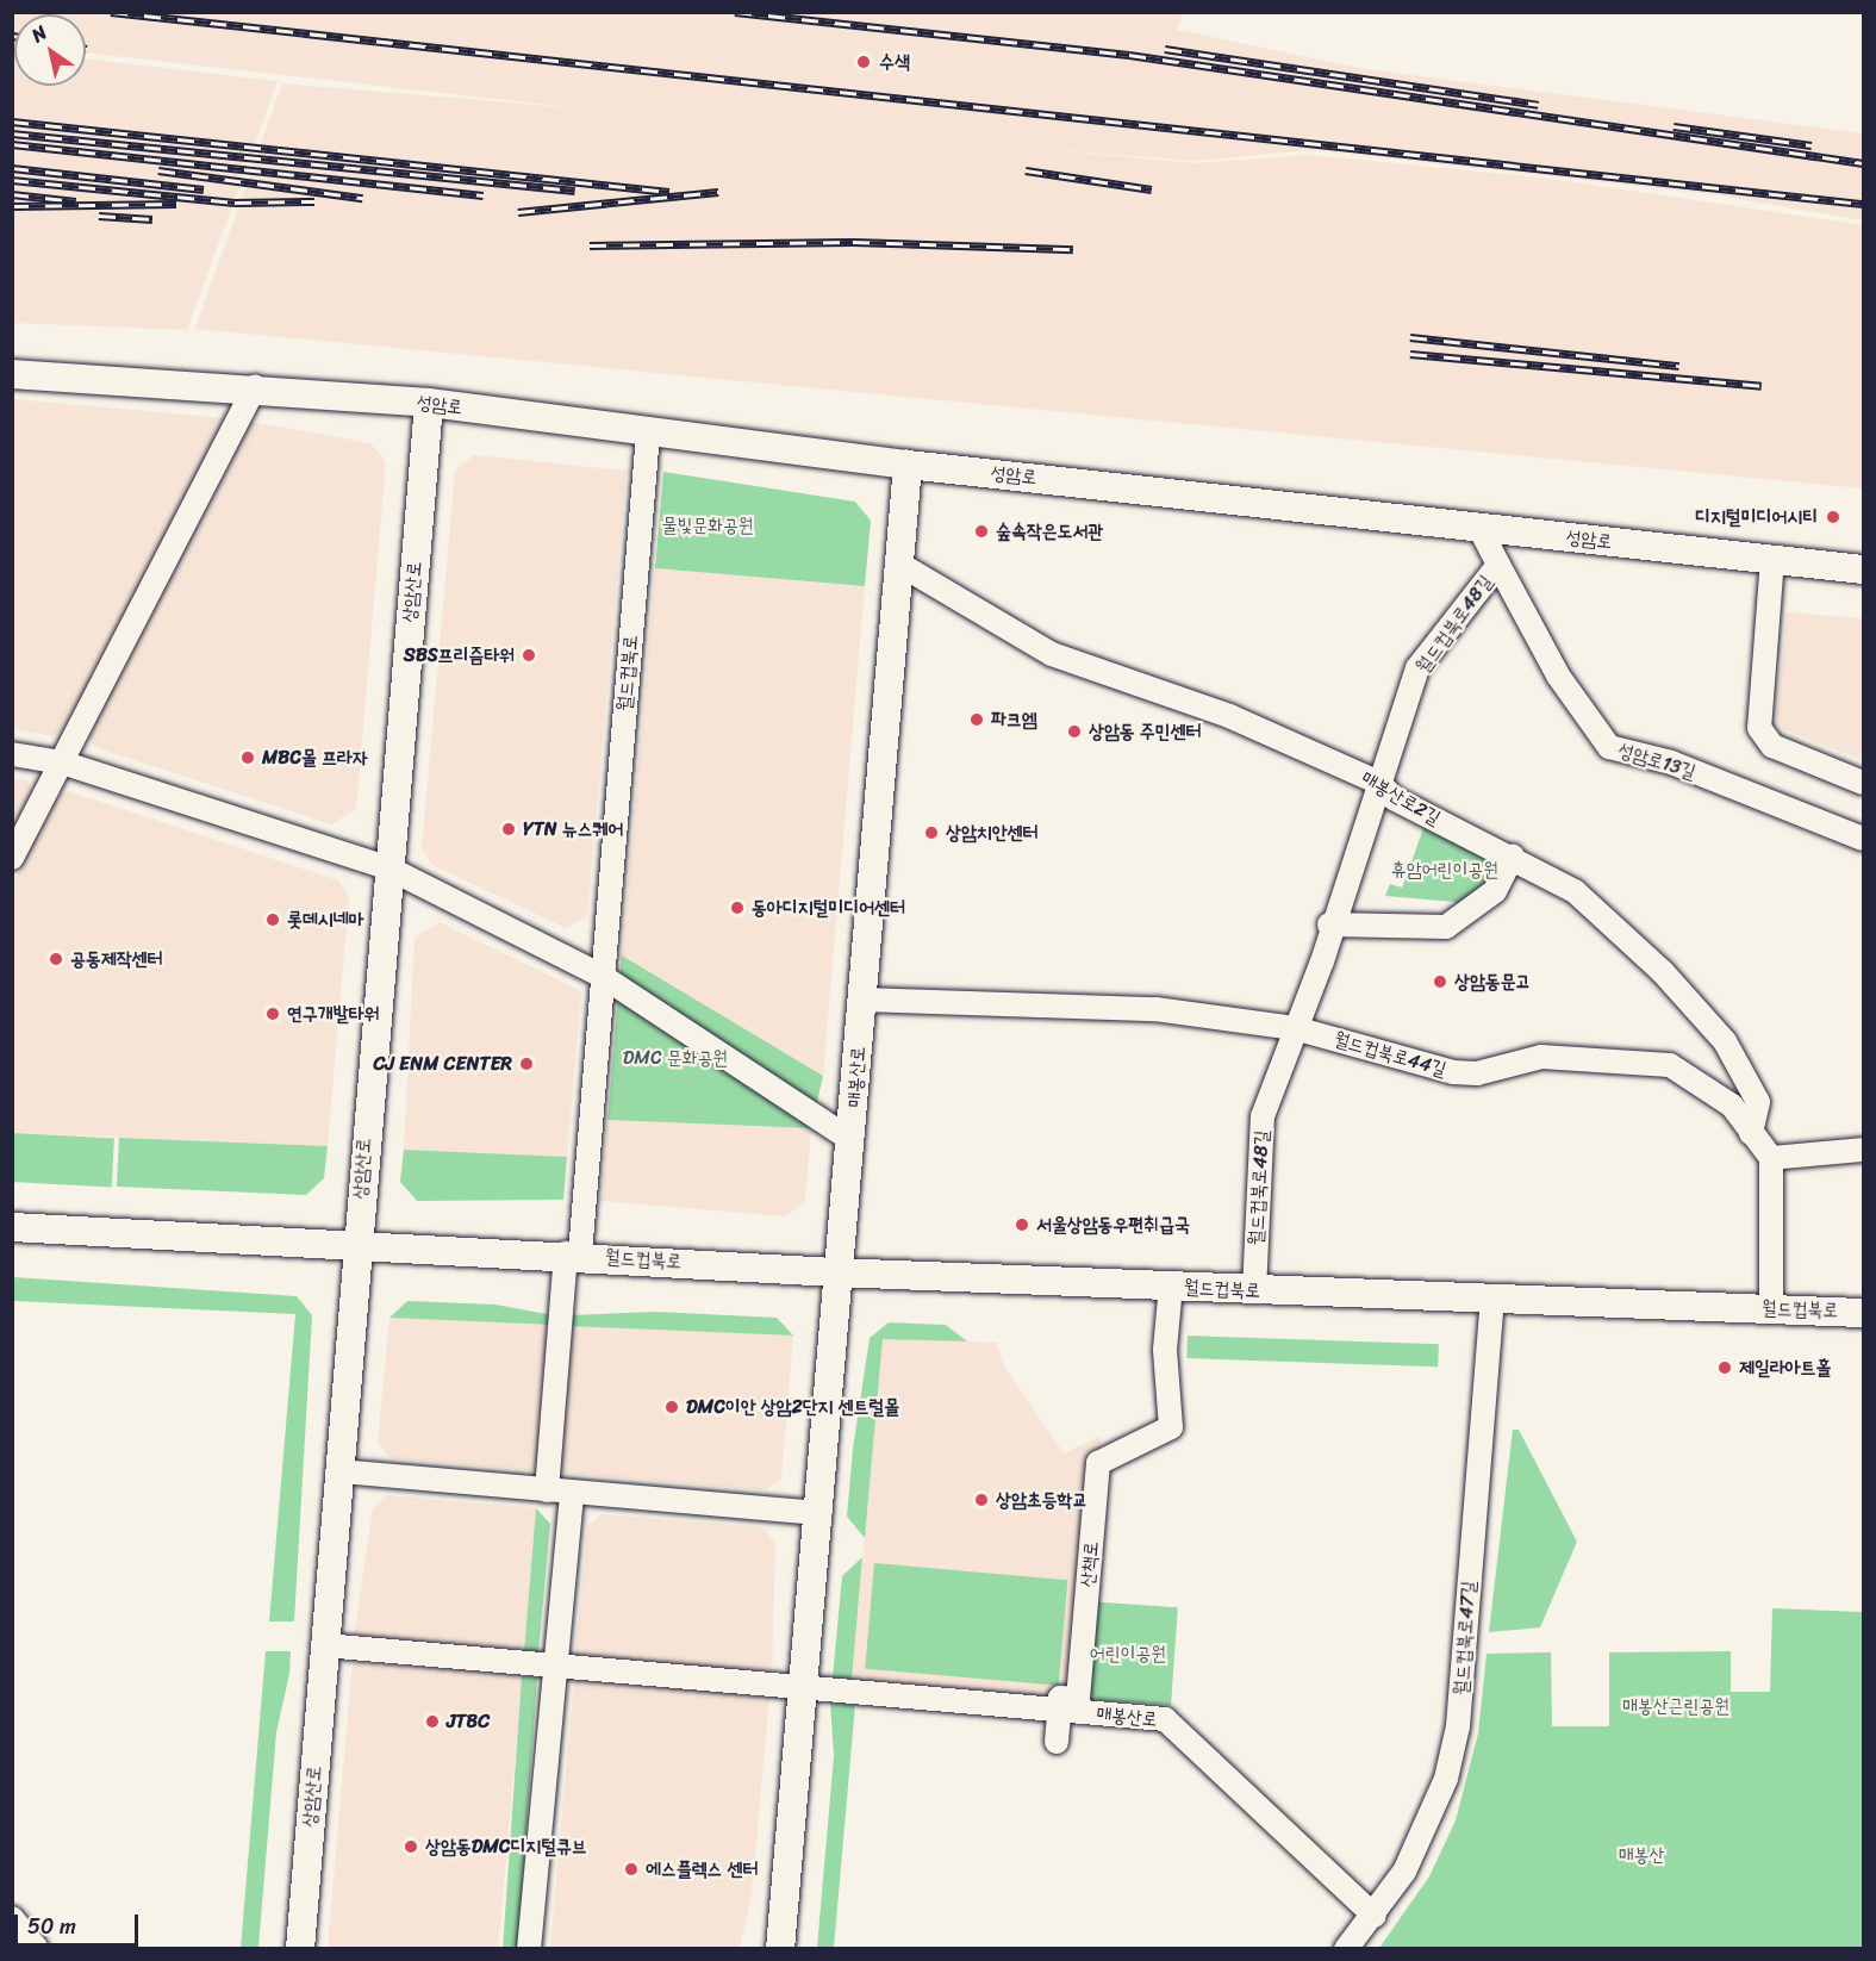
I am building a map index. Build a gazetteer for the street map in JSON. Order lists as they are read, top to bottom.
{
  "streets": {
    "main road": [
      "성암로",
      "상암산로",
      "월드컵북로",
      "매봉산로"
    ],
    "street": [
      "월드컵북로48길",
      "성암로13길",
      "매봉산로2길",
      "월드컵북로44길",
      "산책로",
      "월드컵북로47길"
    ]
  },
  "crossings": [
    ["성암로", "상암산로"],
    ["성암로", "월드컵북로48길"],
    ["성암로", "월드컵북로"],
    ["성암로", "매봉산로"],
    ["상암산로", "월드컵북로"],
    ["월드컵북로48길", "월드컵북로"],
    ["월드컵북로48길", "성암로13길"],
    ["월드컵북로48길", "매봉산로2길"],
    ["월드컵북로48길", "월드컵북로44길"],
    ["월드컵북로", "매봉산로"],
    ["월드컵북로", "산책로"],
    ["월드컵북로", "월드컵북로47길"],
    ["매봉산로2길", "월드컵북로44길"],
    ["매봉산로2길", "매봉산로"],
    ["월드컵북로44길", "매봉산로"],
    ["매봉산로", "월드컵북로47길"]
  ],
  "parks": [
    "물빛문화공원",
    "휴암어린이공원",
    "DMC 문화공원",
    "어린이공원",
    "매봉산근린공원",
    "매봉산"
  ],
  "places": [
    "수색",
    "디지털미디어시티",
    "숲속작은도서관",
    "SBS프리즘타워",
    "파크엠",
    "상암동 주민센터",
    "MBC몰 프라자",
    "YTN 뉴스퀘어",
    "상암치안센터",
    "동아디지털미디어센터",
    "롯데시네마",
    "공동제작센터",
    "상암동문고",
    "연구개발타워",
    "CJ ENM CENTER",
    "서울상암동우편취급국",
    "제일라아트홀",
    "DMC이안 상암2단지 센트럴몰",
    "상암초등학교",
    "JTBC",
    "상암동DMC디지털큐브",
    "에스플렉스 센터"
  ],
  "scale_bar": "50 m",
  "north": "top left"
}
